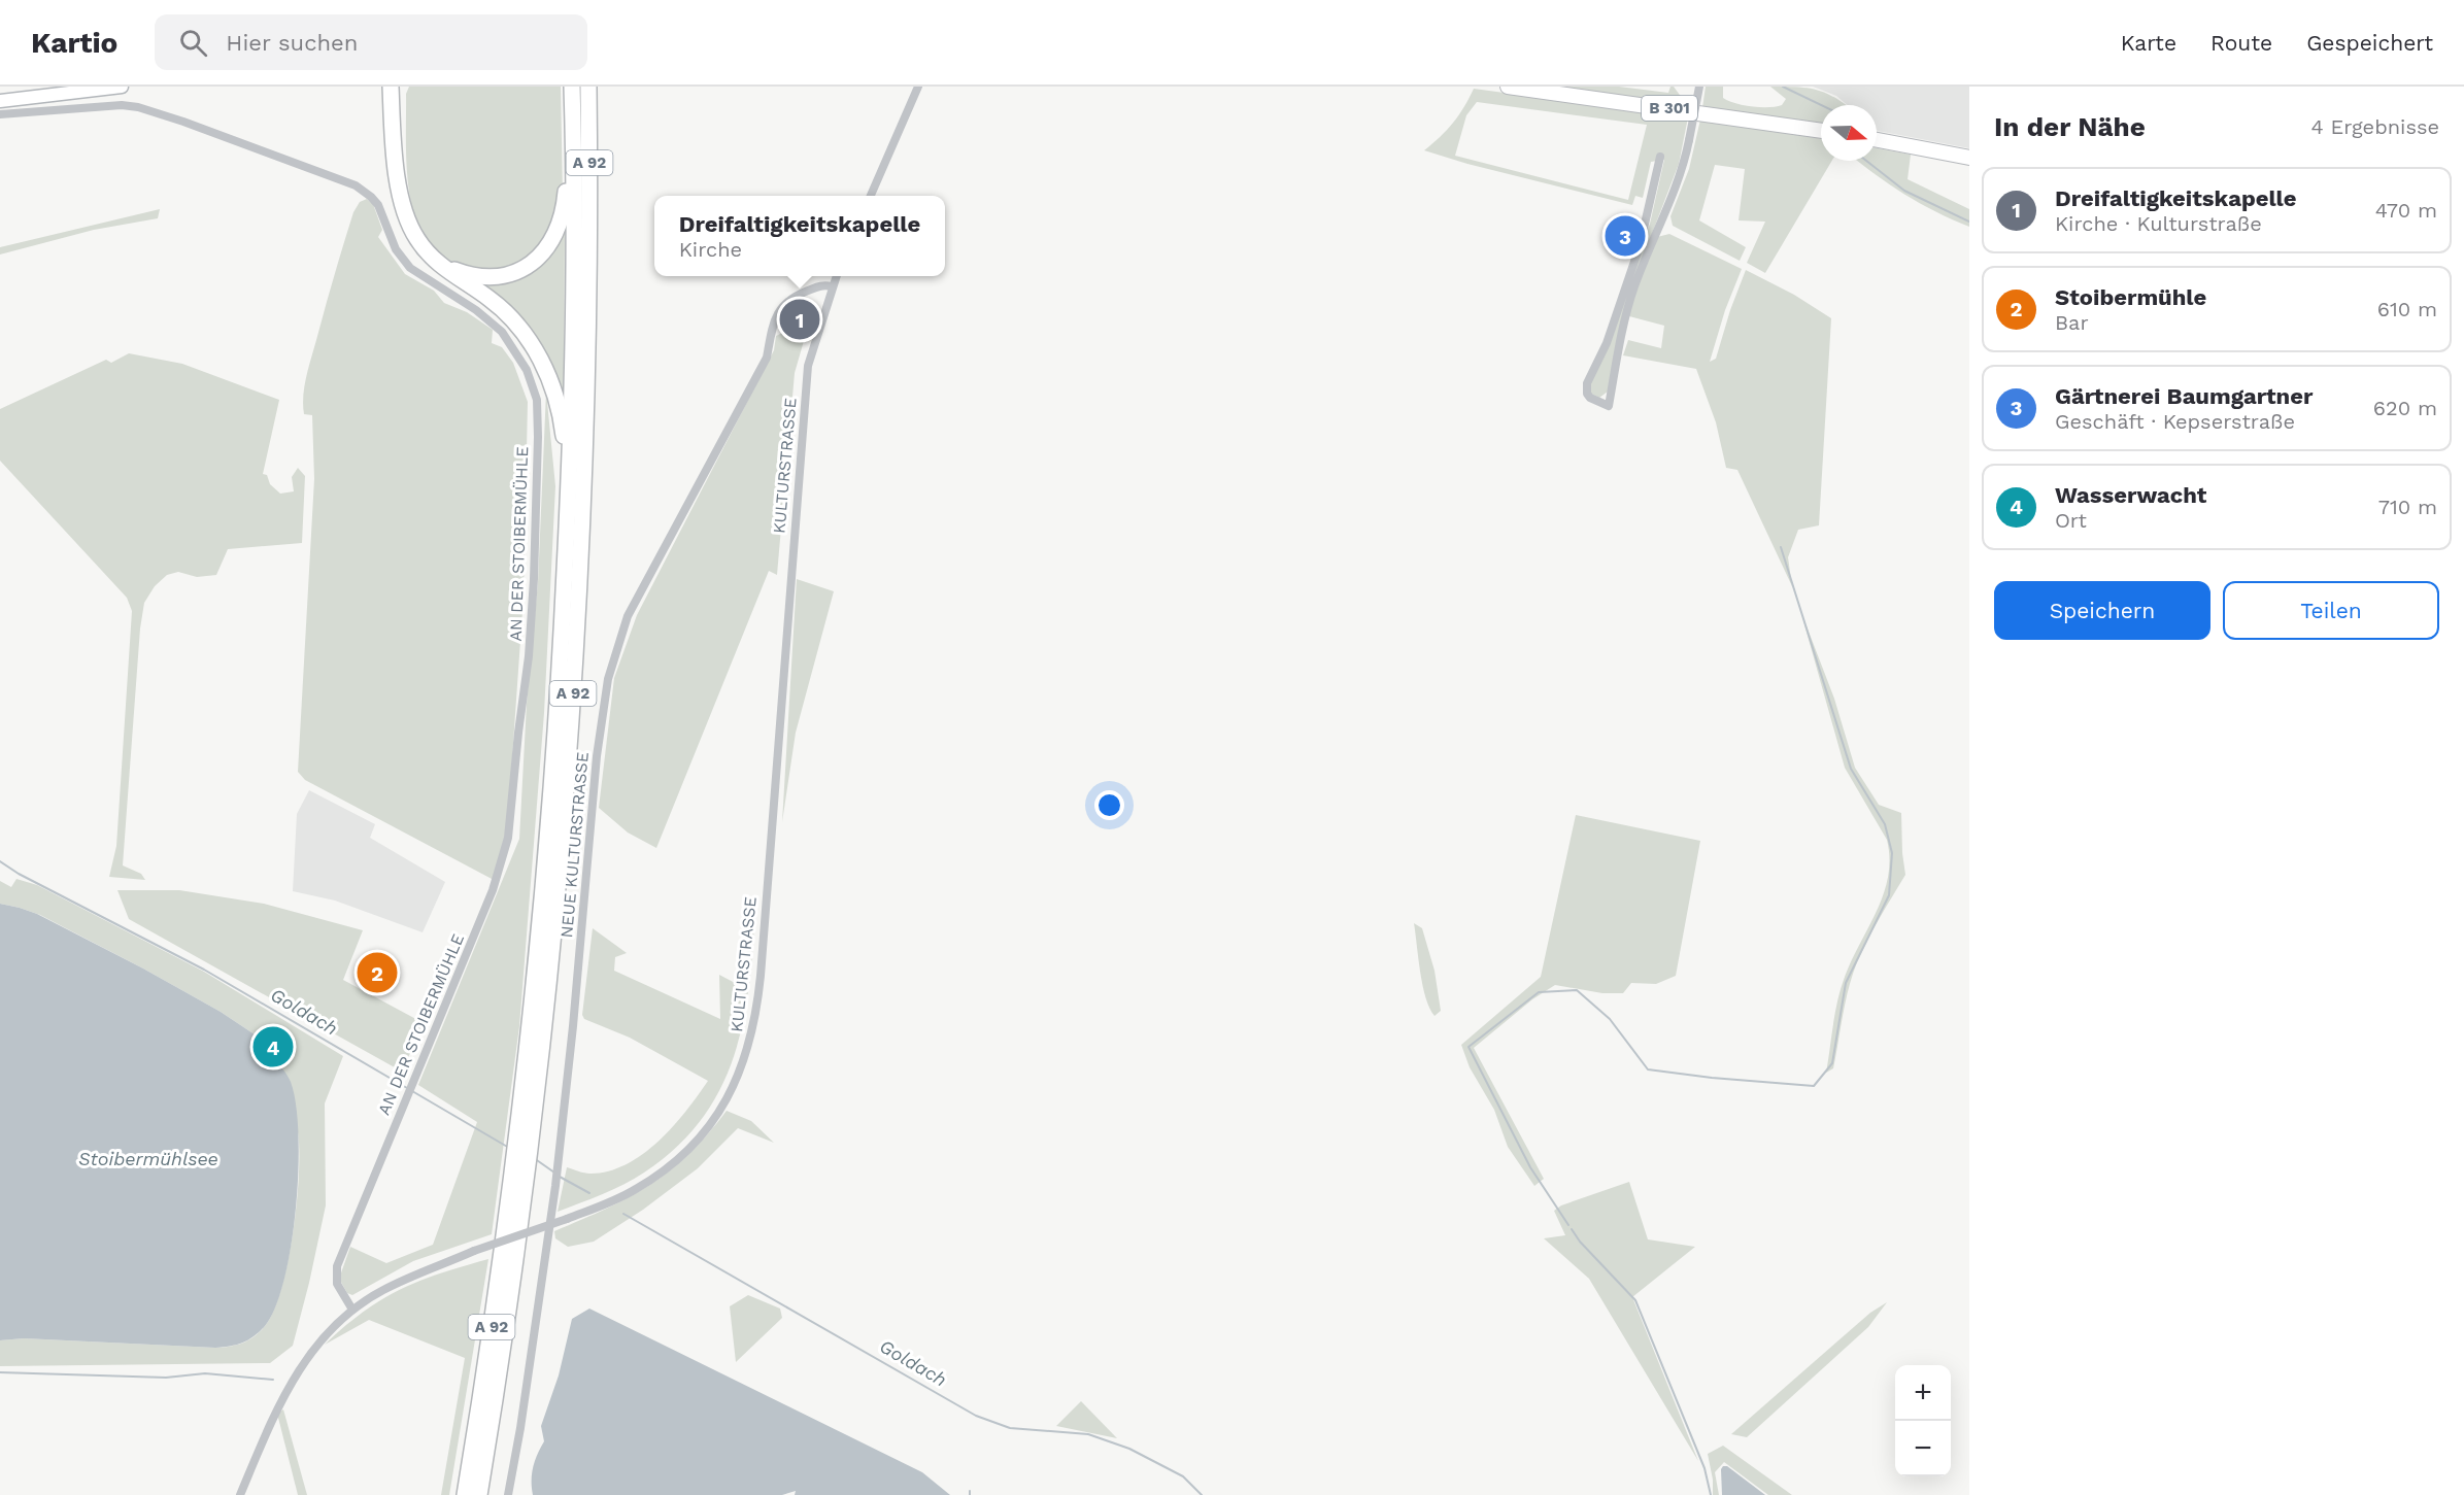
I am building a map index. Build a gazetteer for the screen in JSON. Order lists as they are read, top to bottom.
{
  "streets": {
    "highway": ["A 92"],
    "main road": ["B 301"],
    "street": ["KULTURSTRASSE", "AN DER STOIBERMÜHLE", "NEUE KULTURSTRASSE"]
  },
  "crossings": [
    ["KULTURSTRASSE", "AN DER STOIBERMÜHLE"],
    ["KULTURSTRASSE", "NEUE KULTURSTRASSE"]
  ],
  "water": ["Goldach", "Stoibermühlsee"],
  "north": "right",
  "page": {
    "header": "Kartio",
    "search": "Hier suchen",
    "nav": ["Karte", "Route", "Gespeichert"],
    "heading": ["In der Nähe", "4 Ergebnisse"],
    "list": [
      {
        "mark": "1",
        "name": "Dreifaltigkeitskapelle",
        "note": "Kirche · Kulturstraße",
        "value": "470 m"
      },
      {
        "mark": "2",
        "name": "Stoibermühle",
        "note": "Bar",
        "value": "610 m"
      },
      {
        "mark": "3",
        "name": "Gärtnerei Baumgartner",
        "note": "Geschäft · Kepserstraße",
        "value": "620 m"
      },
      {
        "mark": "4",
        "name": "Wasserwacht",
        "note": "Ort",
        "value": "710 m"
      }
    ],
    "popup": ["Dreifaltigkeitskapelle", "Kirche"],
    "pins": [
      "3",
      "1",
      "2",
      "4"
    ],
    "buttons": ["Speichern", "Teilen"],
    "map_buttons": ["+", "−"]
  }
}
